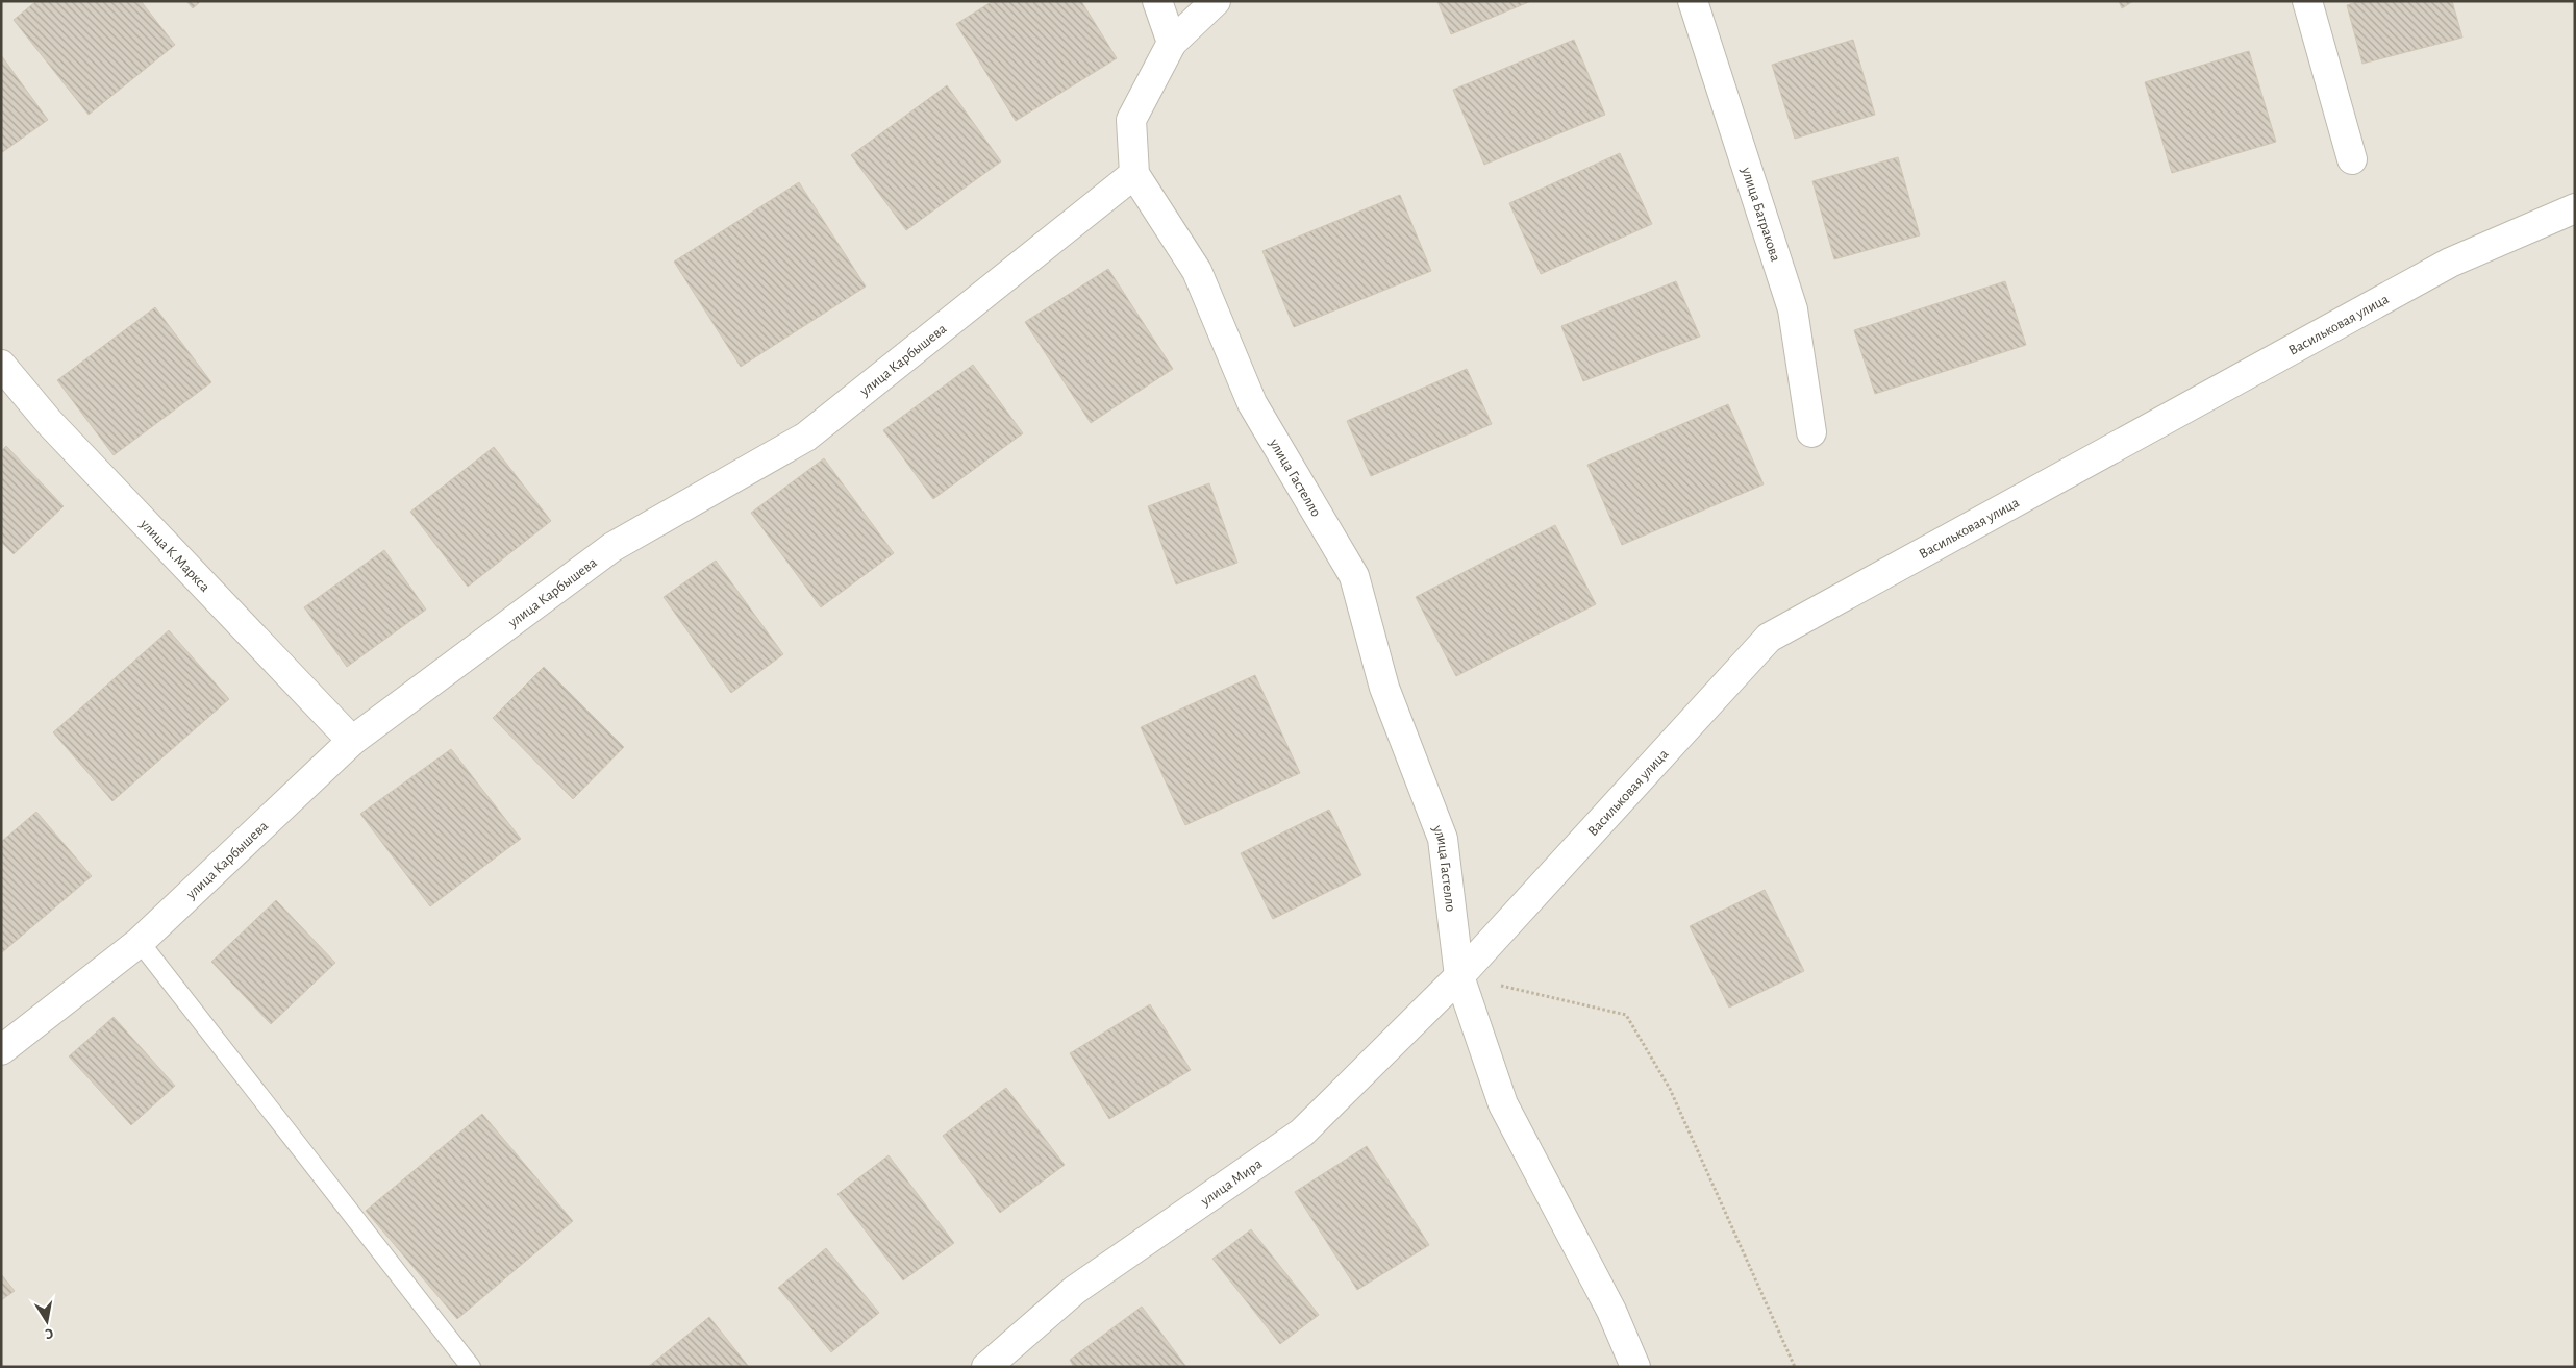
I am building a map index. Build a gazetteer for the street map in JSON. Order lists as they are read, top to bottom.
{
  "streets": {
    "street": [
      "улица Батракова",
      "Васильковая улица",
      "улица Карбышева",
      "улица Гастелло",
      "улица К.Маркса",
      "улица Мира"
    ]
  },
  "crossings": [
    ["Васильковая улица", "улица Гастелло"],
    ["Васильковая улица", "улица Мира"],
    ["улица Карбышева", "улица Гастелло"],
    ["улица Карбышева", "улица К.Маркса"],
    ["улица Гастелло", "улица Мира"]
  ],
  "north": "bottom"
}
